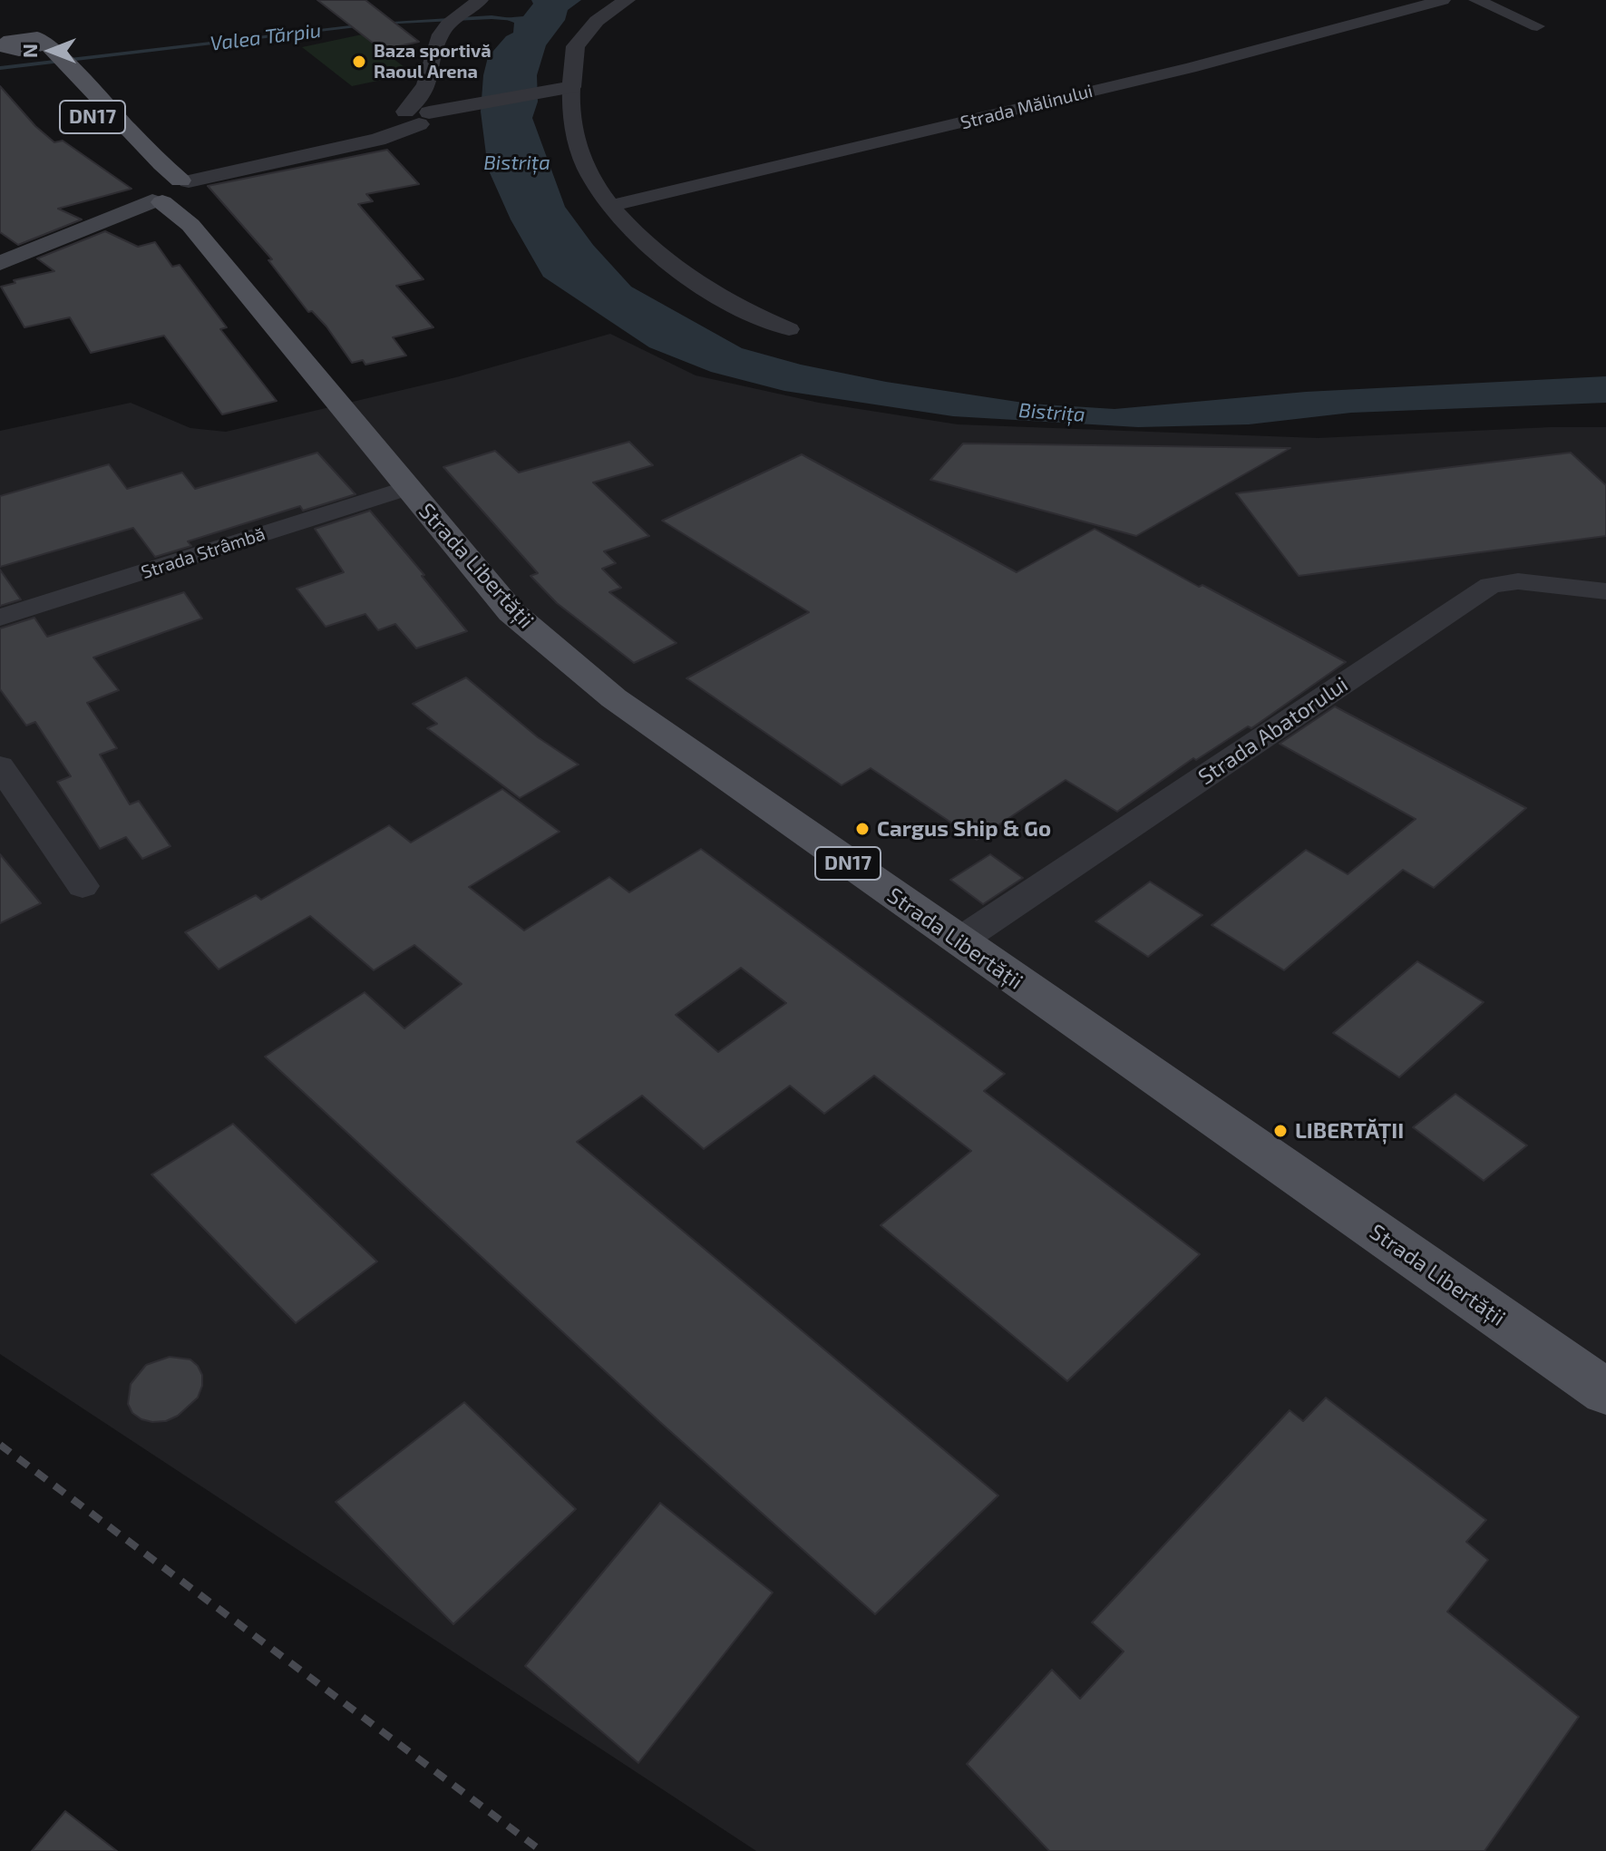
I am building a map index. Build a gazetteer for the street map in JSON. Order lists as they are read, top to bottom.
{
  "streets": {
    "main road": ["DN17", "Strada Libertății"],
    "street": ["Strada Mălinului", "Strada Strâmbă", "Strada Abatorului"]
  },
  "crossings": [
    ["DN17", "Strada Libertății"],
    ["Strada Strâmbă", "Strada Libertății"],
    ["Strada Libertății", "Strada Abatorului"]
  ],
  "water": ["Valea Tărpiu", "Bistrița"],
  "places": ["Baza sportivă Raoul Arena", "Cargus Ship & Go", "LIBERTĂȚII"],
  "north": "left"
}
